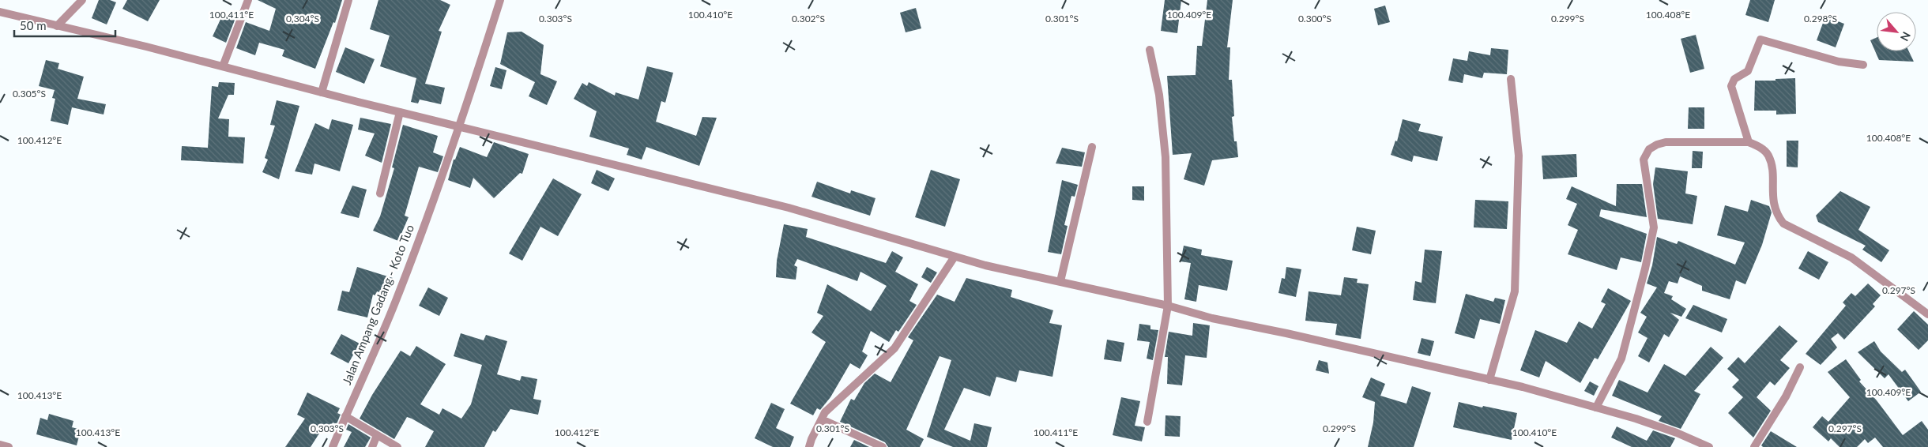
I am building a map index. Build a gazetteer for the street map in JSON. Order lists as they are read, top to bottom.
{
  "streets": {
    "street": ["Jalan Ampang Gadang - Koto Tuo"]
  },
  "scale_bar": "50 m",
  "north": "bottom right",
  "coordinates": [
    "100.411°E",
    "100.410°E",
    "100.409°E",
    "100.408°E",
    "0.304°S",
    "0.303°S",
    "0.302°S",
    "0.301°S",
    "0.300°S",
    "0.299°S",
    "0.298°S",
    "0.305°S",
    "100.412°E",
    "0.297°S",
    "100.413°E"
  ]
}
